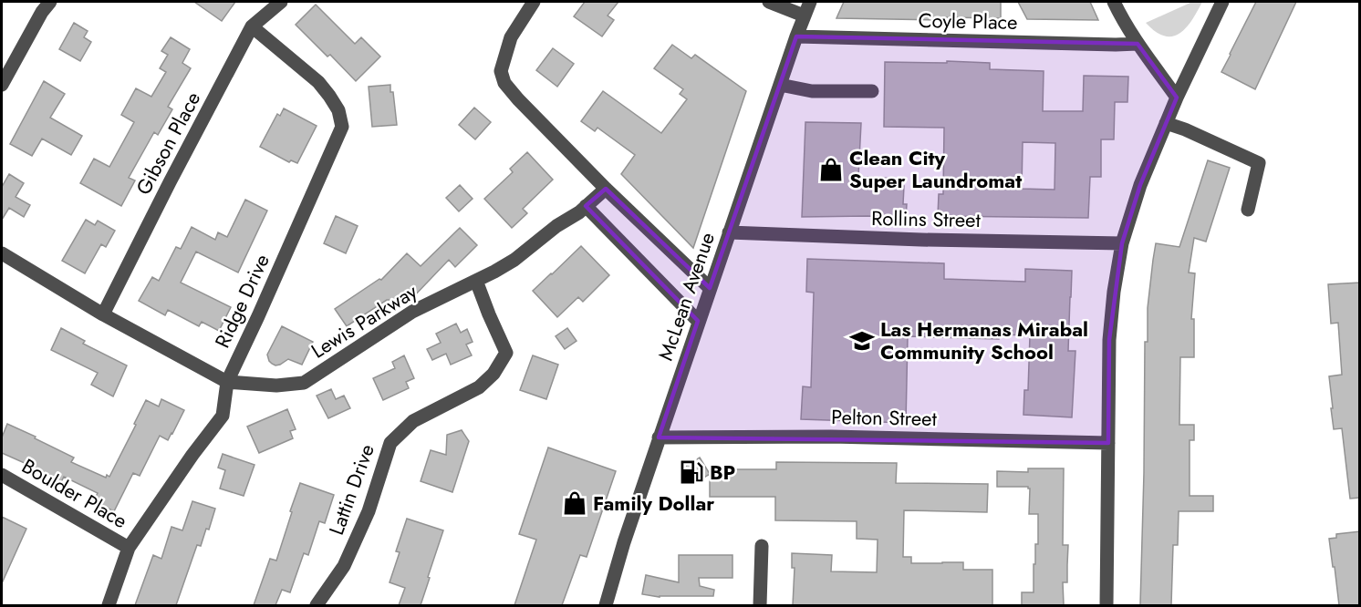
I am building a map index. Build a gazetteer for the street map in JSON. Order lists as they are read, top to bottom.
{
  "streets": {
    "street": [
      "Coyle Place",
      "Gibson Place",
      "Rollins Street",
      "McLean Avenue",
      "Ridge Drive",
      "Lewis Parkway",
      "Pelton Street",
      "Lattin Drive",
      "Boulder Place"
    ]
  },
  "crossings": [
    ["Coyle Place", "McLean Avenue"],
    ["Gibson Place", "Ridge Drive"],
    ["Gibson Place", "Lewis Parkway"],
    ["Rollins Street", "McLean Avenue"],
    ["McLean Avenue", "Pelton Street"],
    ["Ridge Drive", "Lewis Parkway"],
    ["Ridge Drive", "Boulder Place"],
    ["Lewis Parkway", "Lattin Drive"]
  ],
  "places": {
    "shop": ["Clean City Super Laundromat", "Family Dollar"],
    "school or university": ["Las Hermanas Mirabal Community School"],
    "fuel station": ["BP"]
  }
}
